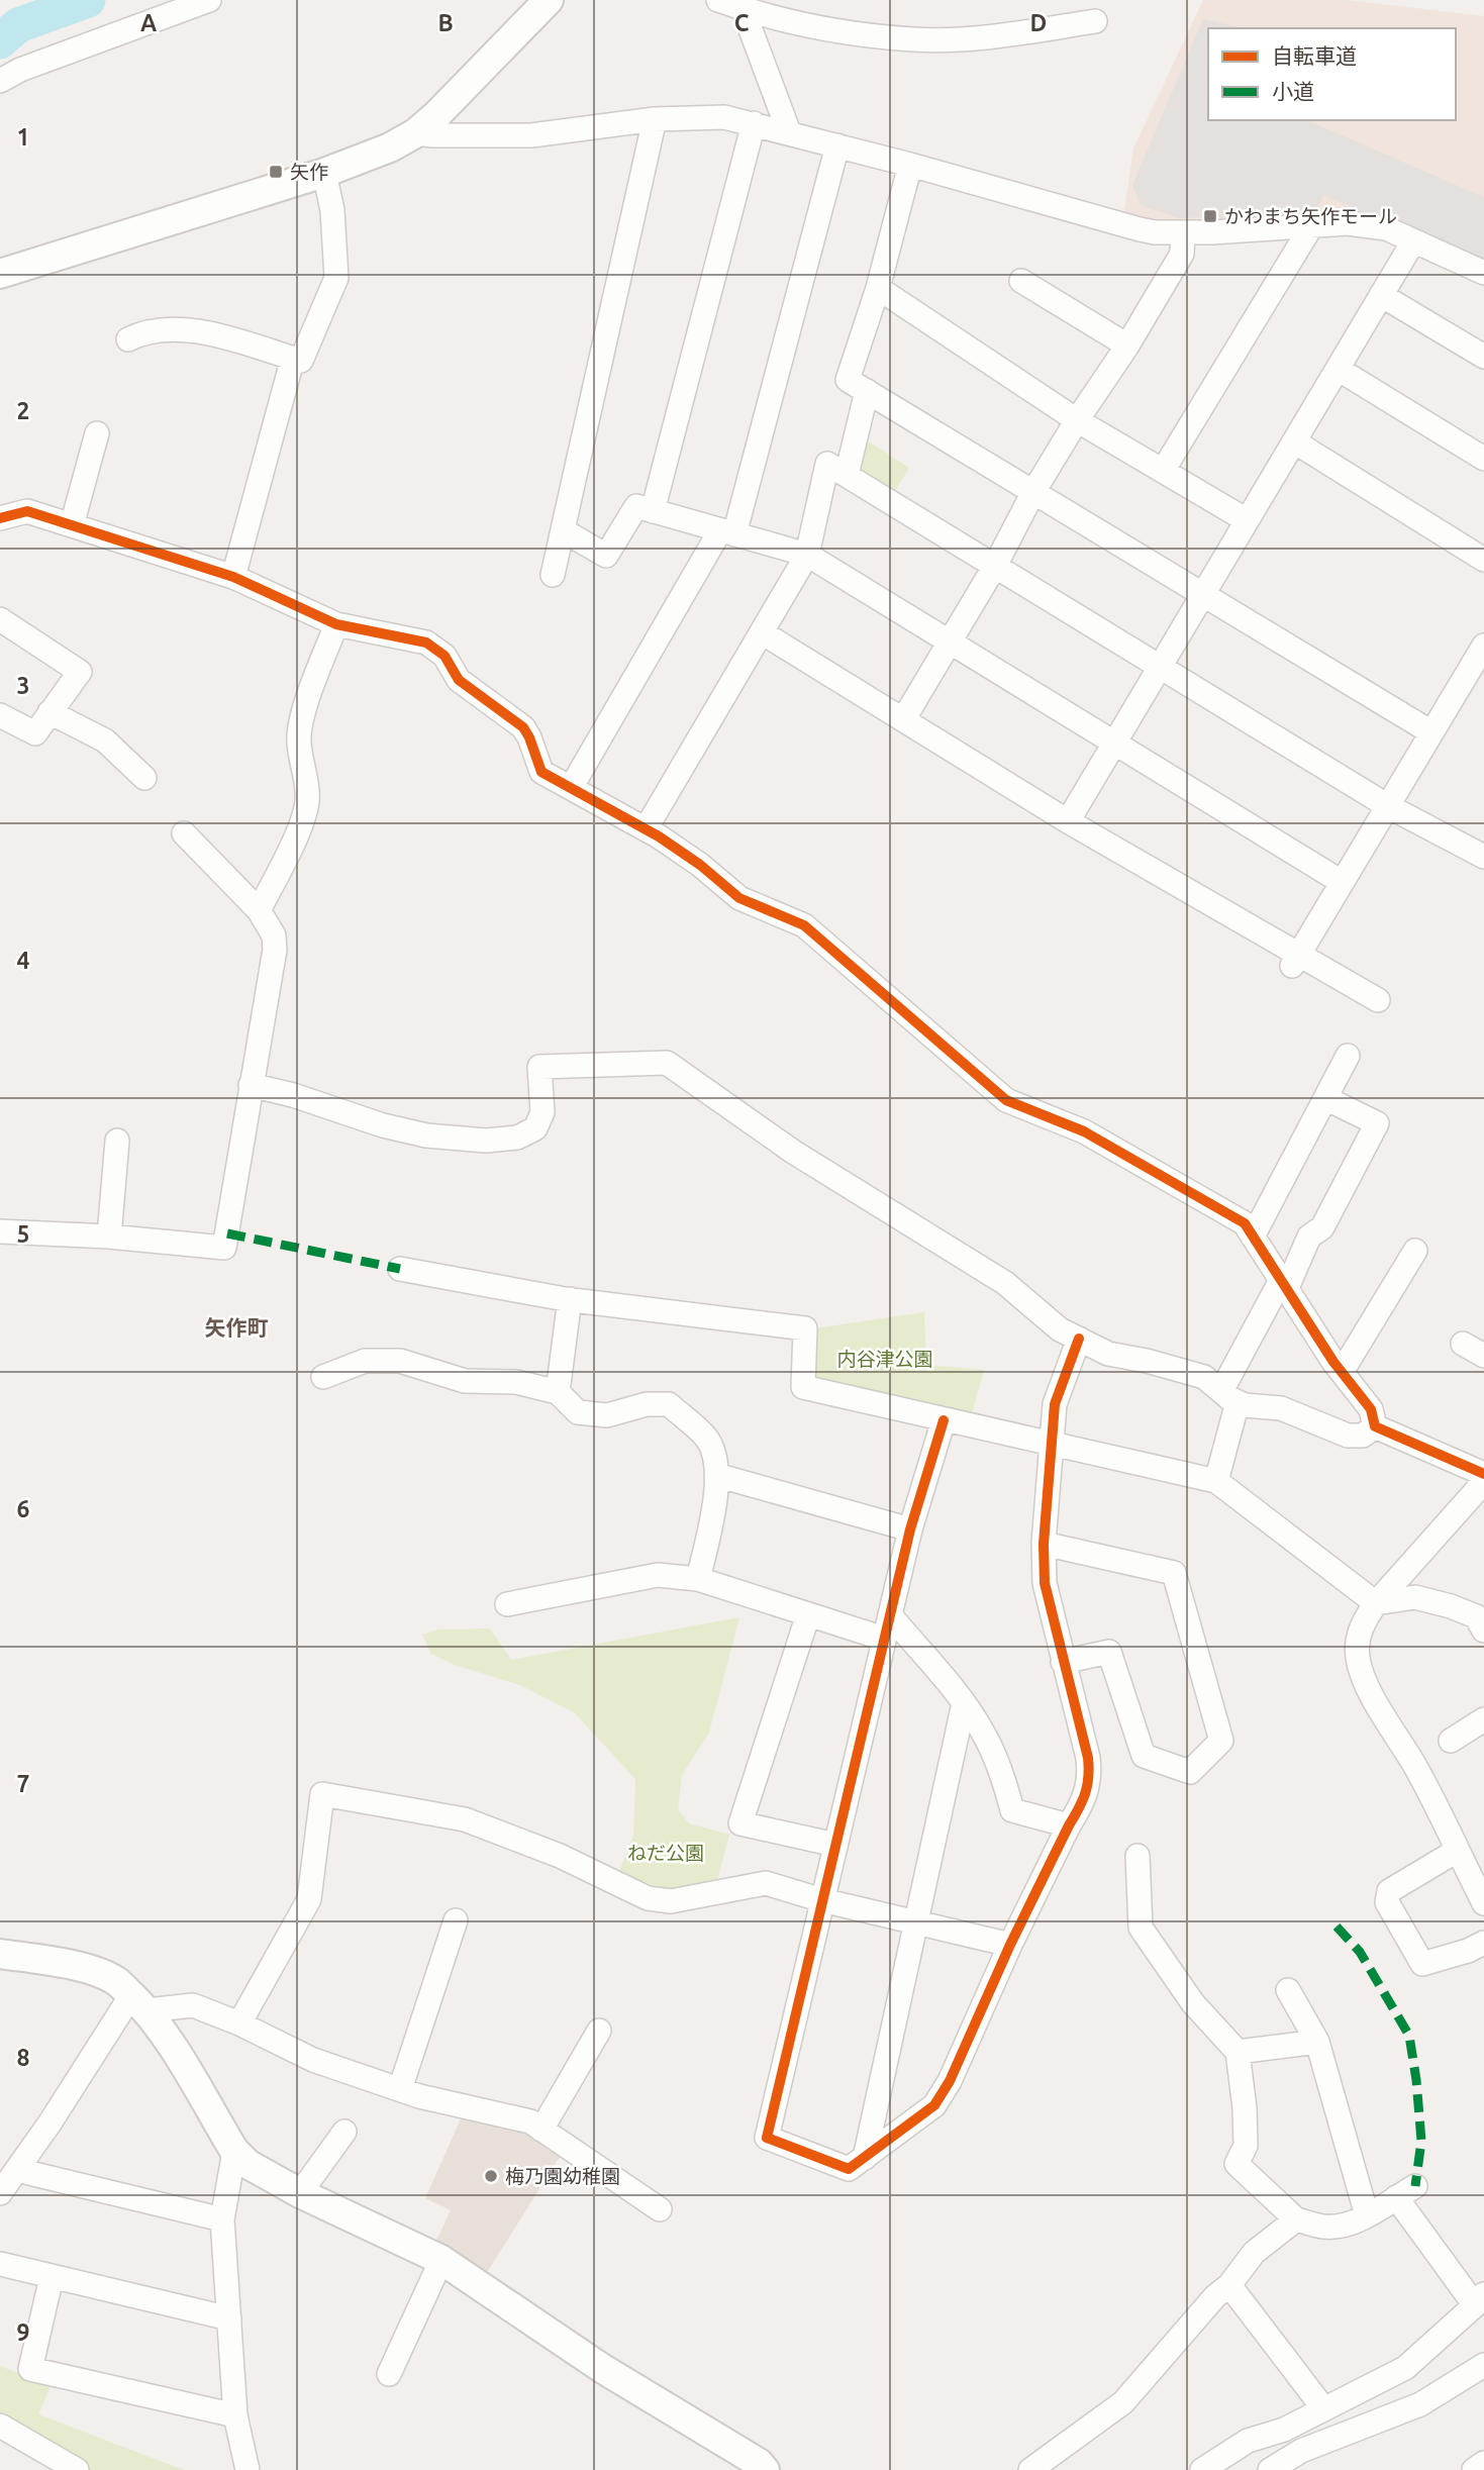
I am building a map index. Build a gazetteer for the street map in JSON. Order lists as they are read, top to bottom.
{
  "districts": ["矢作町"],
  "parks": ["内谷津公園", "ねだ公園"],
  "places": {
    "transit": ["矢作", "かわまち矢作モール"],
    "other": ["梅乃園幼稚園"]
  },
  "legend": ["自転車道", "小道"],
  "grid": {
    "columns": [
      "A",
      "B",
      "C",
      "D"
    ],
    "rows": [
      "1",
      "2",
      "3",
      "4",
      "5",
      "6",
      "7",
      "8",
      "9"
    ]
  }
}
